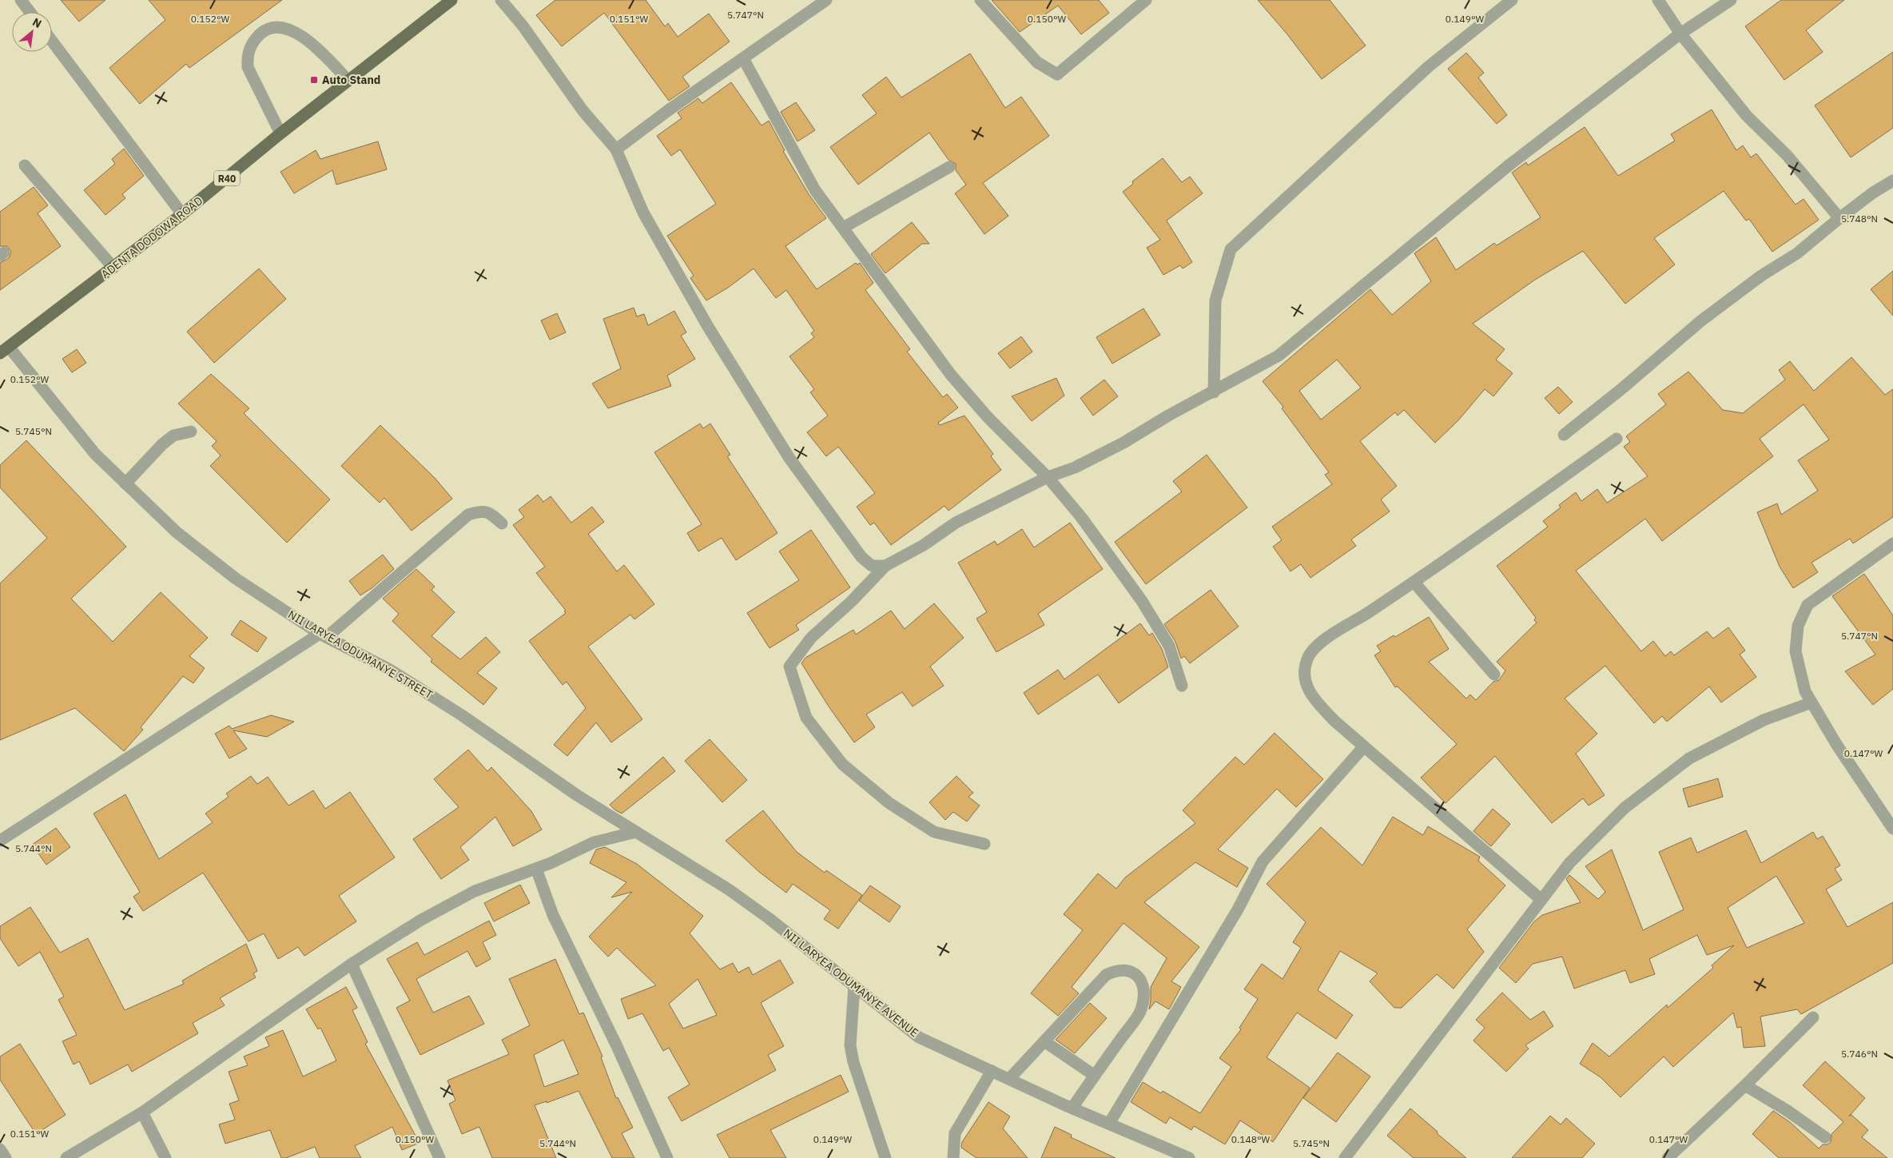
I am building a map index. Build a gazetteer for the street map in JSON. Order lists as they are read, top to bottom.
{
  "streets": {
    "main road": ["R40", "ADENTA DODOWA ROAD"],
    "street": ["NII LARYEA ODUMANYE STREET", "NII LARYEA ODUMANYE AVENUE"]
  },
  "crossings": [
    ["ADENTA DODOWA ROAD", "NII LARYEA ODUMANYE STREET"],
    ["NII LARYEA ODUMANYE STREET", "NII LARYEA ODUMANYE AVENUE"]
  ],
  "places": {
    "transit": ["Auto Stand"]
  },
  "north": "top right",
  "coordinates": [
    "5.747°N",
    "0.152°W",
    "0.151°W",
    "0.150°W",
    "0.149°W",
    "5.748°N",
    "5.745°N",
    "0.147°W",
    "5.744°N",
    "5.746°N",
    "0.148°W"
  ]
}
